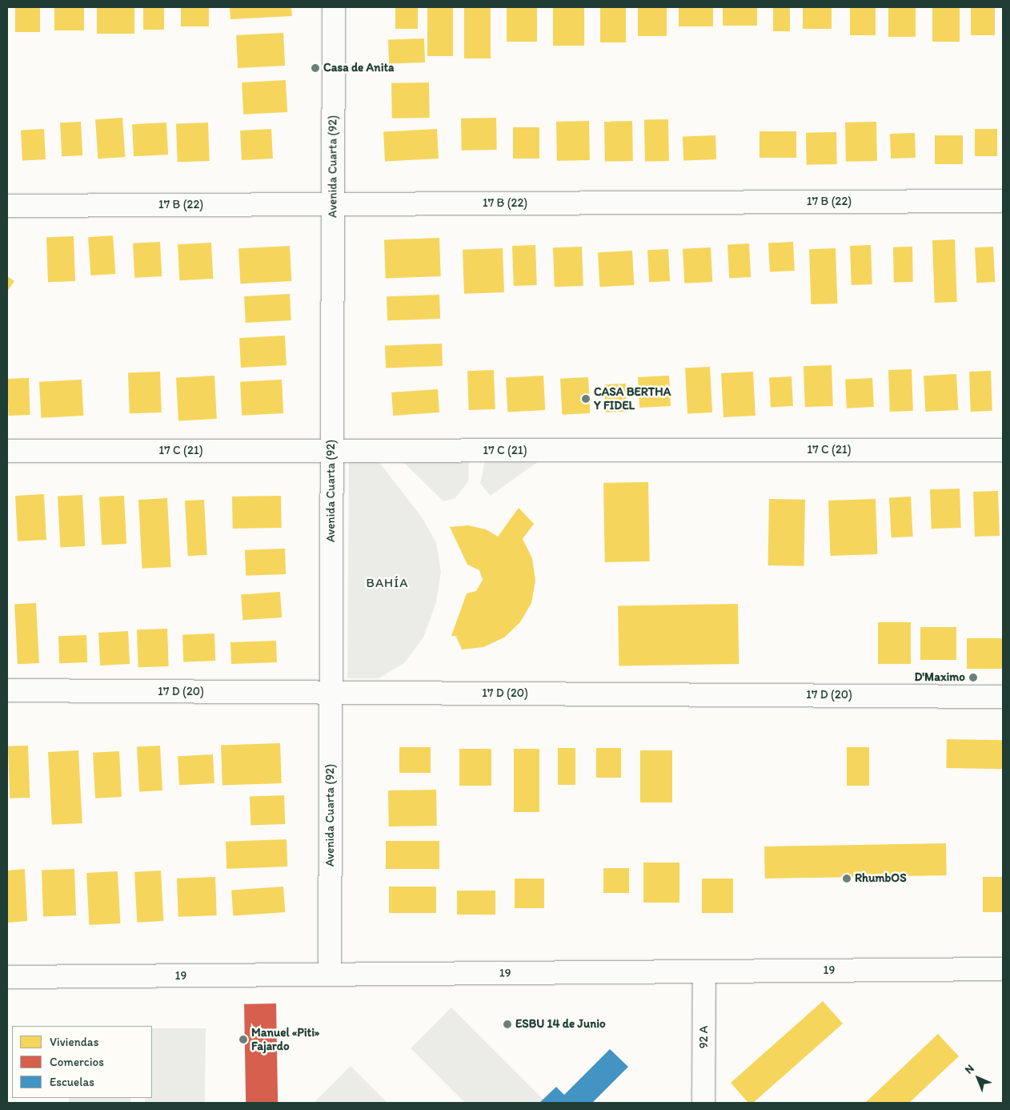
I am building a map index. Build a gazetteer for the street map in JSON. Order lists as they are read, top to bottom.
{
  "streets": {
    "street": [
      "Avenida Cuarta (92)",
      "17 B (22)",
      "17 C (21)",
      "17 D (20)",
      "19",
      "92 A"
    ]
  },
  "crossings": [
    ["Avenida Cuarta (92)", "17 B (22)"],
    ["Avenida Cuarta (92)", "17 C (21)"],
    ["Avenida Cuarta (92)", "17 D (20)"],
    ["Avenida Cuarta (92)", "19"],
    ["19", "92 A"]
  ],
  "districts": ["BAHÍA"],
  "places": [
    "Casa de Anita",
    "CASA BERTHA Y FIDEL",
    "D'Maximo",
    "RhumbOS",
    "ESBU 14 de Junio",
    "Manuel «Piti» Fajardo"
  ],
  "legend": ["Viviendas", "Comercios", "Escuelas"],
  "north": "top left"
}
